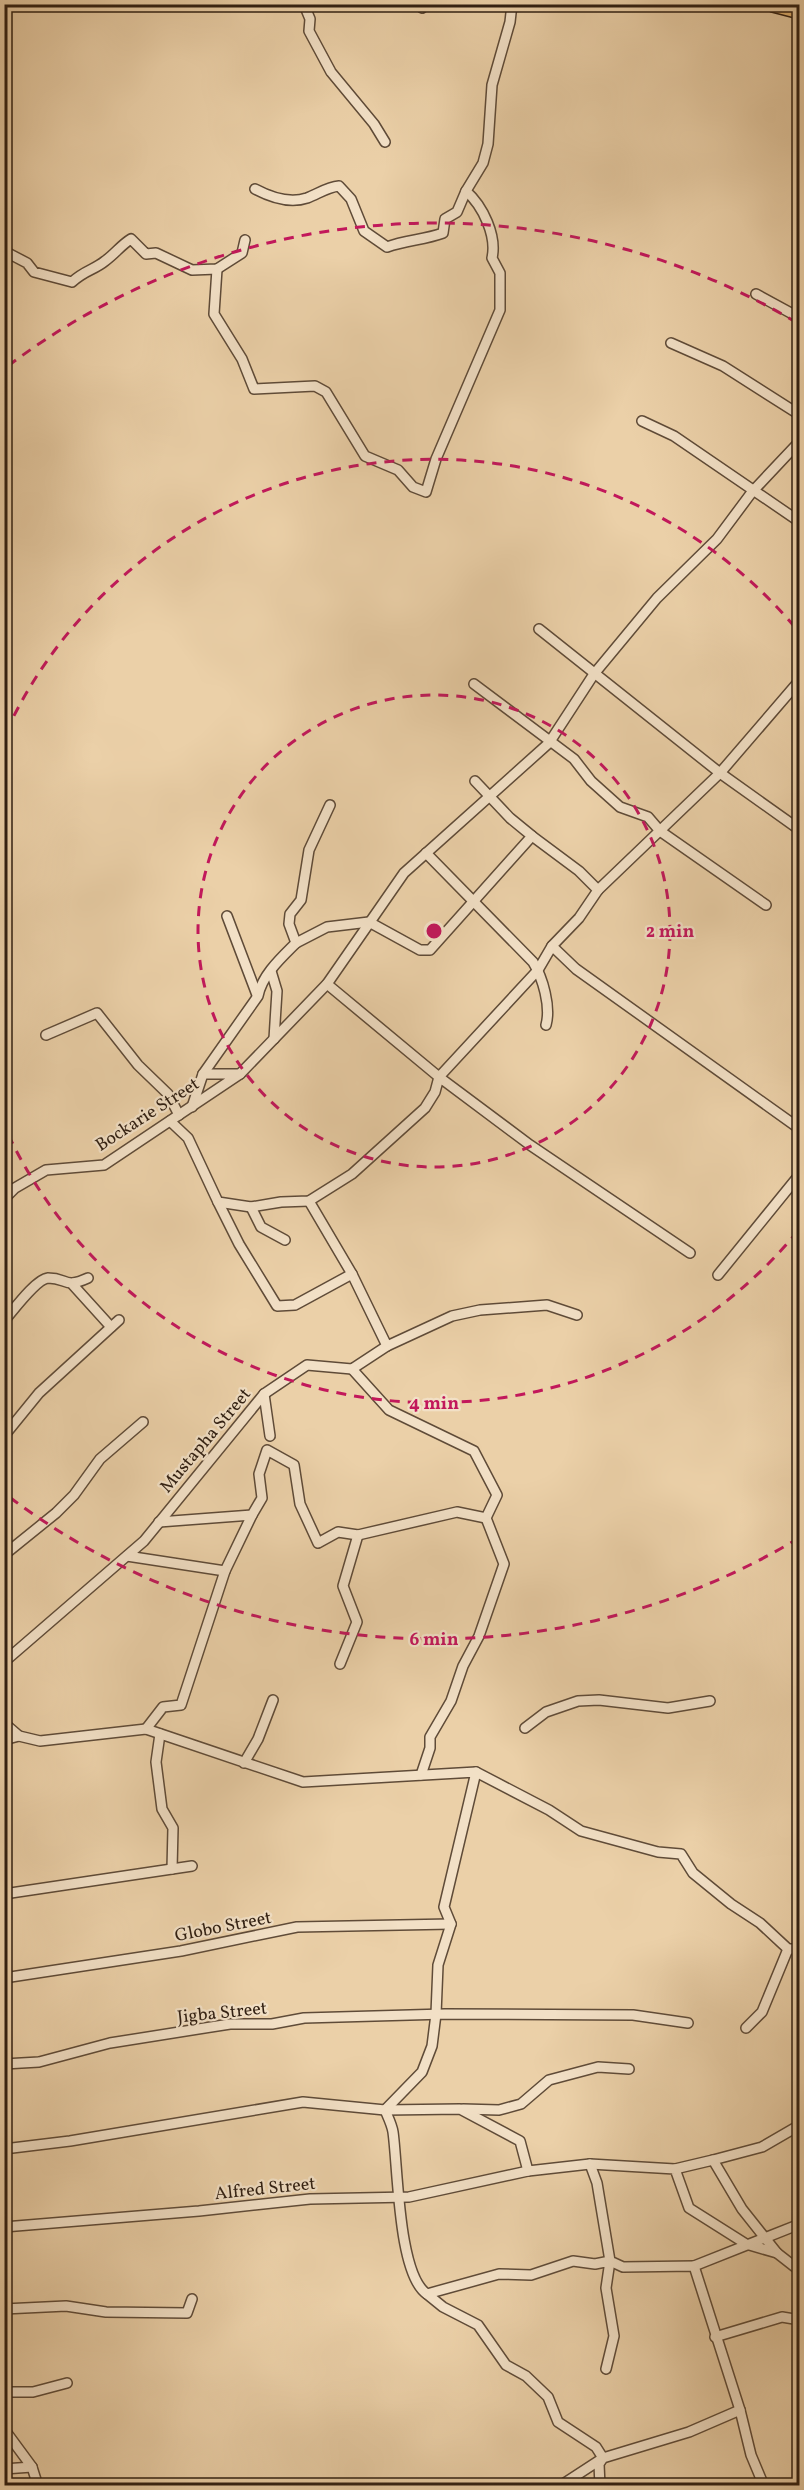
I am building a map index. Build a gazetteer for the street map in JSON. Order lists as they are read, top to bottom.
{
  "streets": {
    "street": [
      "Bockarie Street",
      "Mustapha Street",
      "Globo Street",
      "Jigba Street",
      "Alfred Street"
    ]
  },
  "rings": ["2 min", "4 min", "6 min"]
}
